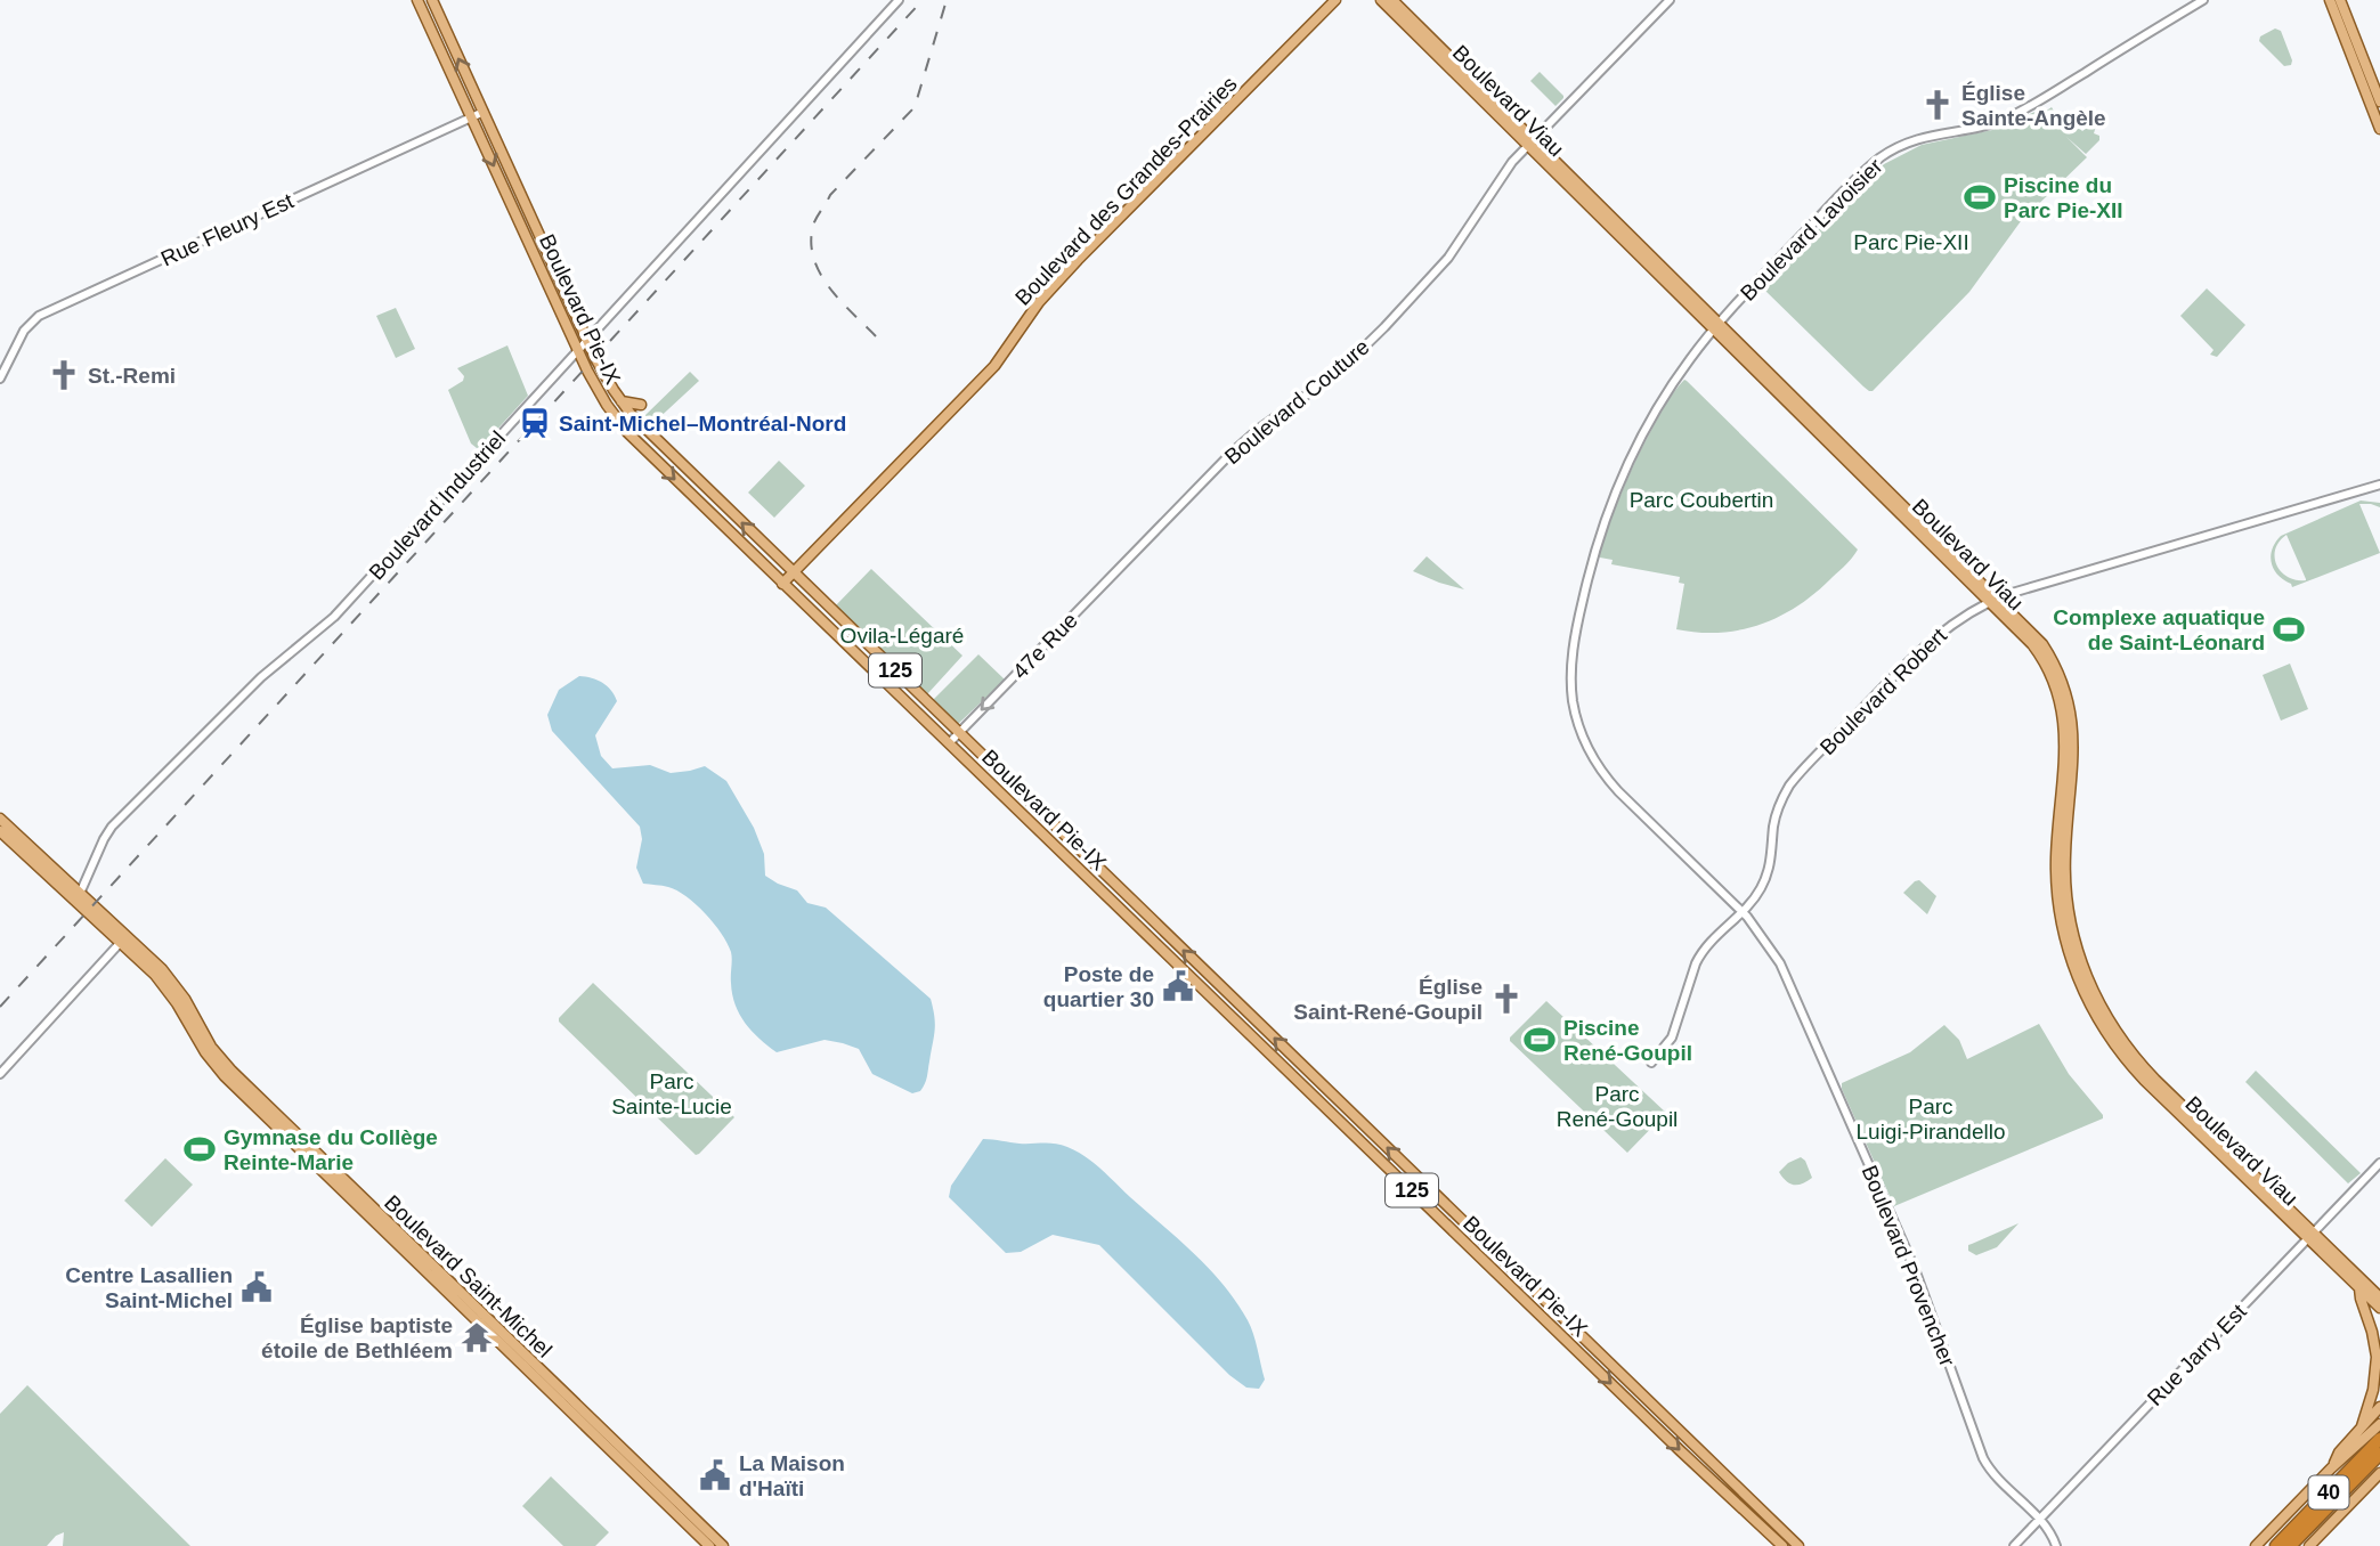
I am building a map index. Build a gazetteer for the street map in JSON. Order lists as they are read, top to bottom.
{
  "streets": {
    "highway": ["40"],
    "main road": [
      "Boulevard Viau",
      "Boulevard des Grandes-Prairies",
      "Boulevard Pie-IX",
      "125",
      "Boulevard Saint-Michel"
    ],
    "street": [
      "Rue Fleury Est",
      "Boulevard Lavoisier",
      "Boulevard Couture",
      "Boulevard Industriel",
      "47e Rue",
      "Boulevard Robert",
      "Boulevard Provencher",
      "Rue Jarry Est"
    ]
  },
  "crossings": [
    ["Boulevard Viau", "Boulevard Lavoisier"],
    ["Boulevard Viau", "Boulevard Couture"],
    ["Boulevard Viau", "Boulevard Robert"],
    ["Boulevard Viau", "Rue Jarry Est"],
    ["Boulevard des Grandes-Prairies", "Boulevard Pie-IX"],
    ["Rue Fleury Est", "Boulevard Pie-IX"],
    ["Boulevard Lavoisier", "Boulevard Provencher"],
    ["Boulevard Pie-IX", "Boulevard Industriel"],
    ["Boulevard Pie-IX", "47e Rue"],
    ["Boulevard Couture", "47e Rue"],
    ["Boulevard Industriel", "Boulevard Saint-Michel"],
    ["Boulevard Robert", "Boulevard Provencher"],
    ["Boulevard Provencher", "Rue Jarry Est"]
  ],
  "one_way": ["47e Rue"],
  "parks": [
    "Parc Pie-XII",
    "Parc Coubertin",
    "Ovila-Légaré",
    "Parc Sainte-Lucie",
    "Parc René-Goupil",
    "Parc Luigi-Pirandello"
  ],
  "places": {
    "church": ["Église Sainte-Angèle", "St.-Remi", "Église Saint-René-Goupil"],
    "sports": [
      "Piscine du Parc Pie-XII",
      "Complexe aquatique de Saint-Léonard",
      "Piscine René-Goupil",
      "Gymnase du Collège Reinte-Marie"
    ],
    "station": ["Saint-Michel–Montréal-Nord"],
    "public building": ["Poste de quartier 30", "Centre Lasallien Saint-Michel", "La Maison d'Haïti"],
    "temple": ["Église baptiste étoile de Bethléem"]
  }
}
